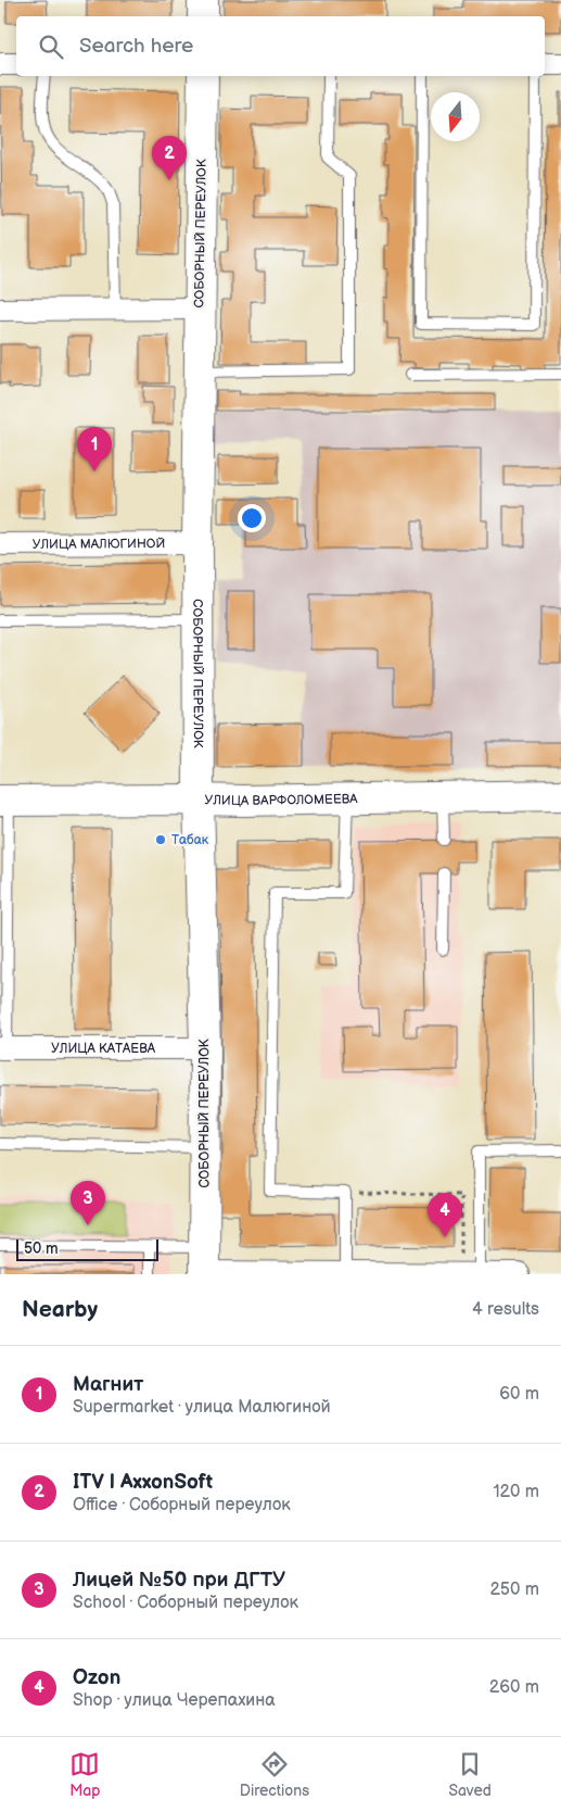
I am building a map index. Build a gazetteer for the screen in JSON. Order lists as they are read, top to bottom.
{
  "streets": {
    "street": [
      "СОБОРНЫЙ ПЕРЕУЛОК",
      "УЛИЦА МАЛЮГИНОЙ",
      "УЛИЦА ВАРФОЛОМЕЕВА",
      "УЛИЦА КАТАЕВА"
    ]
  },
  "crossings": [
    ["СОБОРНЫЙ ПЕРЕУЛОК", "УЛИЦА МАЛЮГИНОЙ"],
    ["СОБОРНЫЙ ПЕРЕУЛОК", "УЛИЦА ВАРФОЛОМЕЕВА"],
    ["СОБОРНЫЙ ПЕРЕУЛОК", "УЛИЦА КАТАЕВА"]
  ],
  "places": ["Табак"],
  "scale_bar": "50 m",
  "north": "bottom",
  "page": {
    "search": "Search here",
    "pins": [
      "2",
      "1",
      "3",
      "4"
    ],
    "scale": "50 m",
    "heading": ["Nearby", "4 results"],
    "list": [
      {
        "mark": "1",
        "name": "Магнит",
        "note": "Supermarket · улица Малюгиной",
        "value": "60 m"
      },
      {
        "mark": "2",
        "name": "ITV | AxxonSoft",
        "note": "Office · Соборный переулок",
        "value": "120 m"
      },
      {
        "mark": "3",
        "name": "Лицей №50 при ДГТУ",
        "note": "School · Соборный переулок",
        "value": "250 m"
      },
      {
        "mark": "4",
        "name": "Ozon",
        "note": "Shop · улица Черепахина",
        "value": "260 m"
      }
    ],
    "nav": ["Map", "Directions", "Saved"]
  }
}
